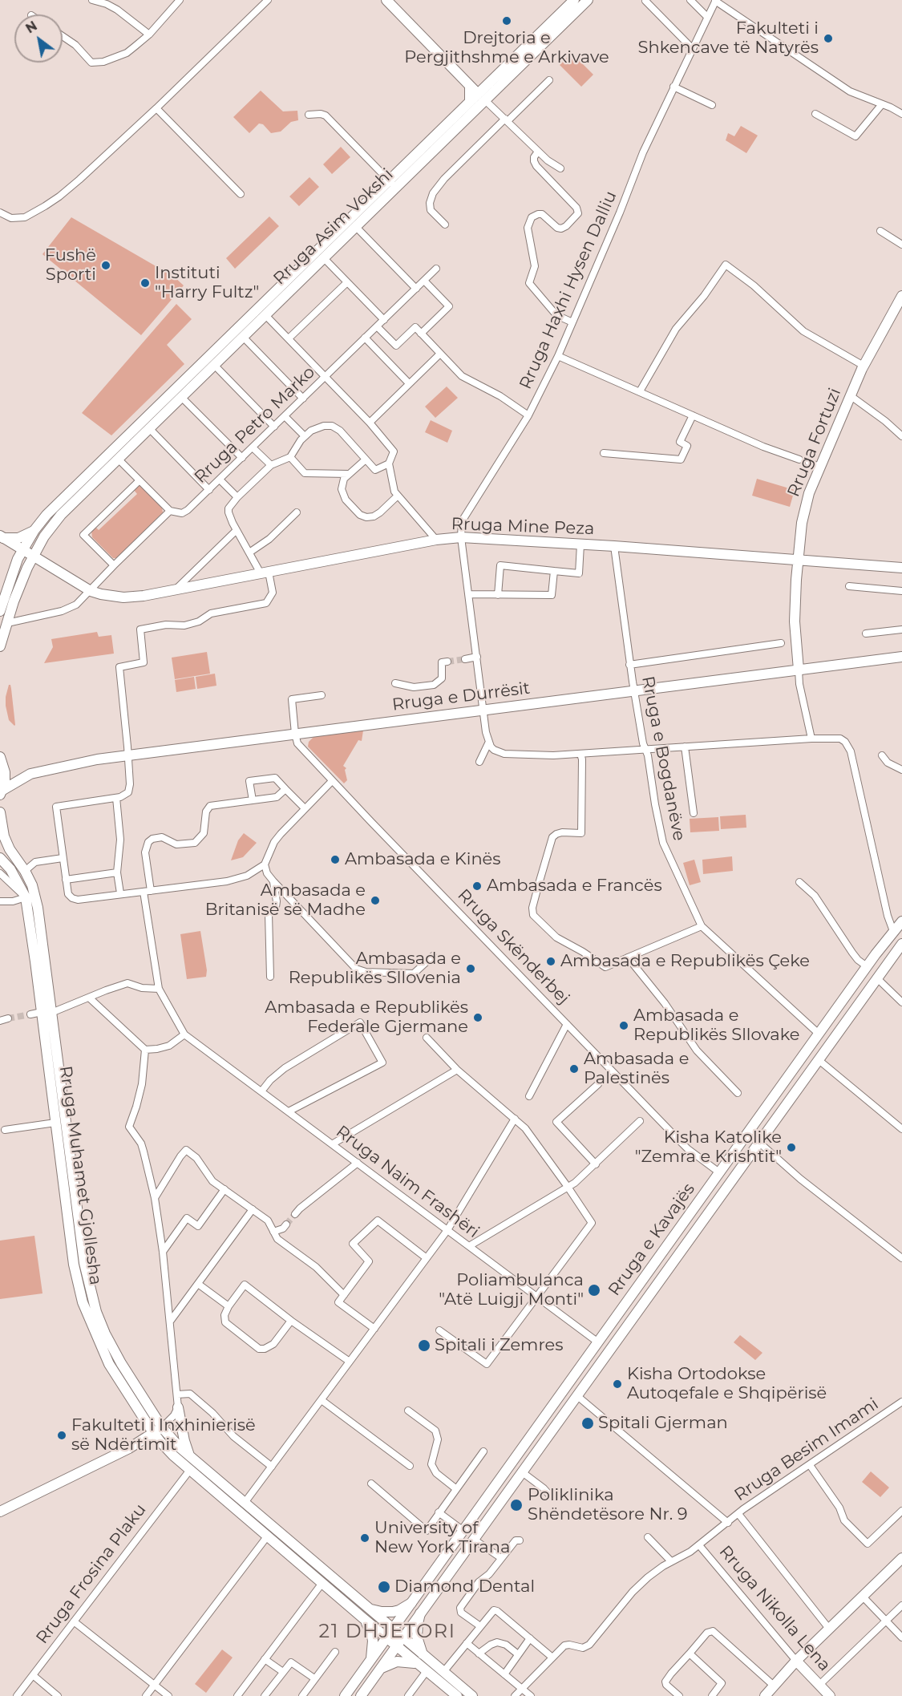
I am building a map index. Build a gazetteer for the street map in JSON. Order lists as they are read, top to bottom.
{
  "streets": {
    "main road": [
      "Rruga Asim Vokshi",
      "Rruga Fortuzi",
      "Rruga Mine Peza",
      "Rruga e Durrësit",
      "Rruga Muhamet Gjollesha",
      "Rruga e Kavajës",
      "Rruga Nikolla Lena"
    ],
    "street": [
      "Rruga Haxhi Hysen Dalliu",
      "Rruga Petro Marko",
      "Rruga e Bogdanëve",
      "Rruga Skënderbej",
      "Rruga Naim Frashëri",
      "Rruga Besim Imami",
      "Rruga Frosina Plaku"
    ]
  },
  "crossings": [
    ["Rruga Asim Vokshi", "Rruga Mine Peza"],
    ["Rruga Haxhi Hysen Dalliu", "Rruga Mine Peza"],
    ["Rruga Haxhi Hysen Dalliu", "Rruga e Durrësit"],
    ["Rruga Fortuzi", "Rruga Mine Peza"],
    ["Rruga Fortuzi", "Rruga e Durrësit"],
    ["Rruga Mine Peza", "Rruga e Bogdanëve"],
    ["Rruga e Durrësit", "Rruga e Bogdanëve"],
    ["Rruga e Durrësit", "Rruga Skënderbej"],
    ["Rruga e Bogdanëve", "Rruga e Kavajës"],
    ["Rruga Skënderbej", "Rruga e Kavajës"],
    ["Rruga Muhamet Gjollesha", "Rruga e Kavajës"],
    ["Rruga Muhamet Gjollesha", "Rruga Frosina Plaku"],
    ["Rruga Naim Frashëri", "Rruga e Kavajës"],
    ["Rruga e Kavajës", "Rruga Nikolla Lena"],
    ["Rruga Besim Imami", "Rruga Nikolla Lena"]
  ],
  "districts": ["21 DHJETORI"],
  "places": [
    "Drejtoria e Pergjithshme e Arkivave",
    "Fakulteti i Shkencave të Natyrës",
    "Fushë Sporti",
    "Instituti \"Harry Fultz\"",
    "Ambasada e Kinës",
    "Ambasada e Francës",
    "Ambasada e Britanisë së Madhe",
    "Ambasada e Republikës Çeke",
    "Ambasada e Republikës Sllovenia",
    "Ambasada e Republikës Federale Gjermane",
    "Ambasada e Republikës Sllovake",
    "Ambasada e Palestinës",
    "Kisha Katolike \"Zemra e Krishtit\"",
    "Poliambulanca \"Atë Luigji Monti\"",
    "Spitali i Zemres",
    "Kisha Ortodokse Autoqefale e Shqipërisë",
    "Spitali Gjerman",
    "Fakulteti i Inxhinierisë së Ndërtimit",
    "Poliklinika Shëndetësore Nr. 9",
    "University of New York Tirana",
    "Diamond Dental"
  ],
  "north": "top left"
}
